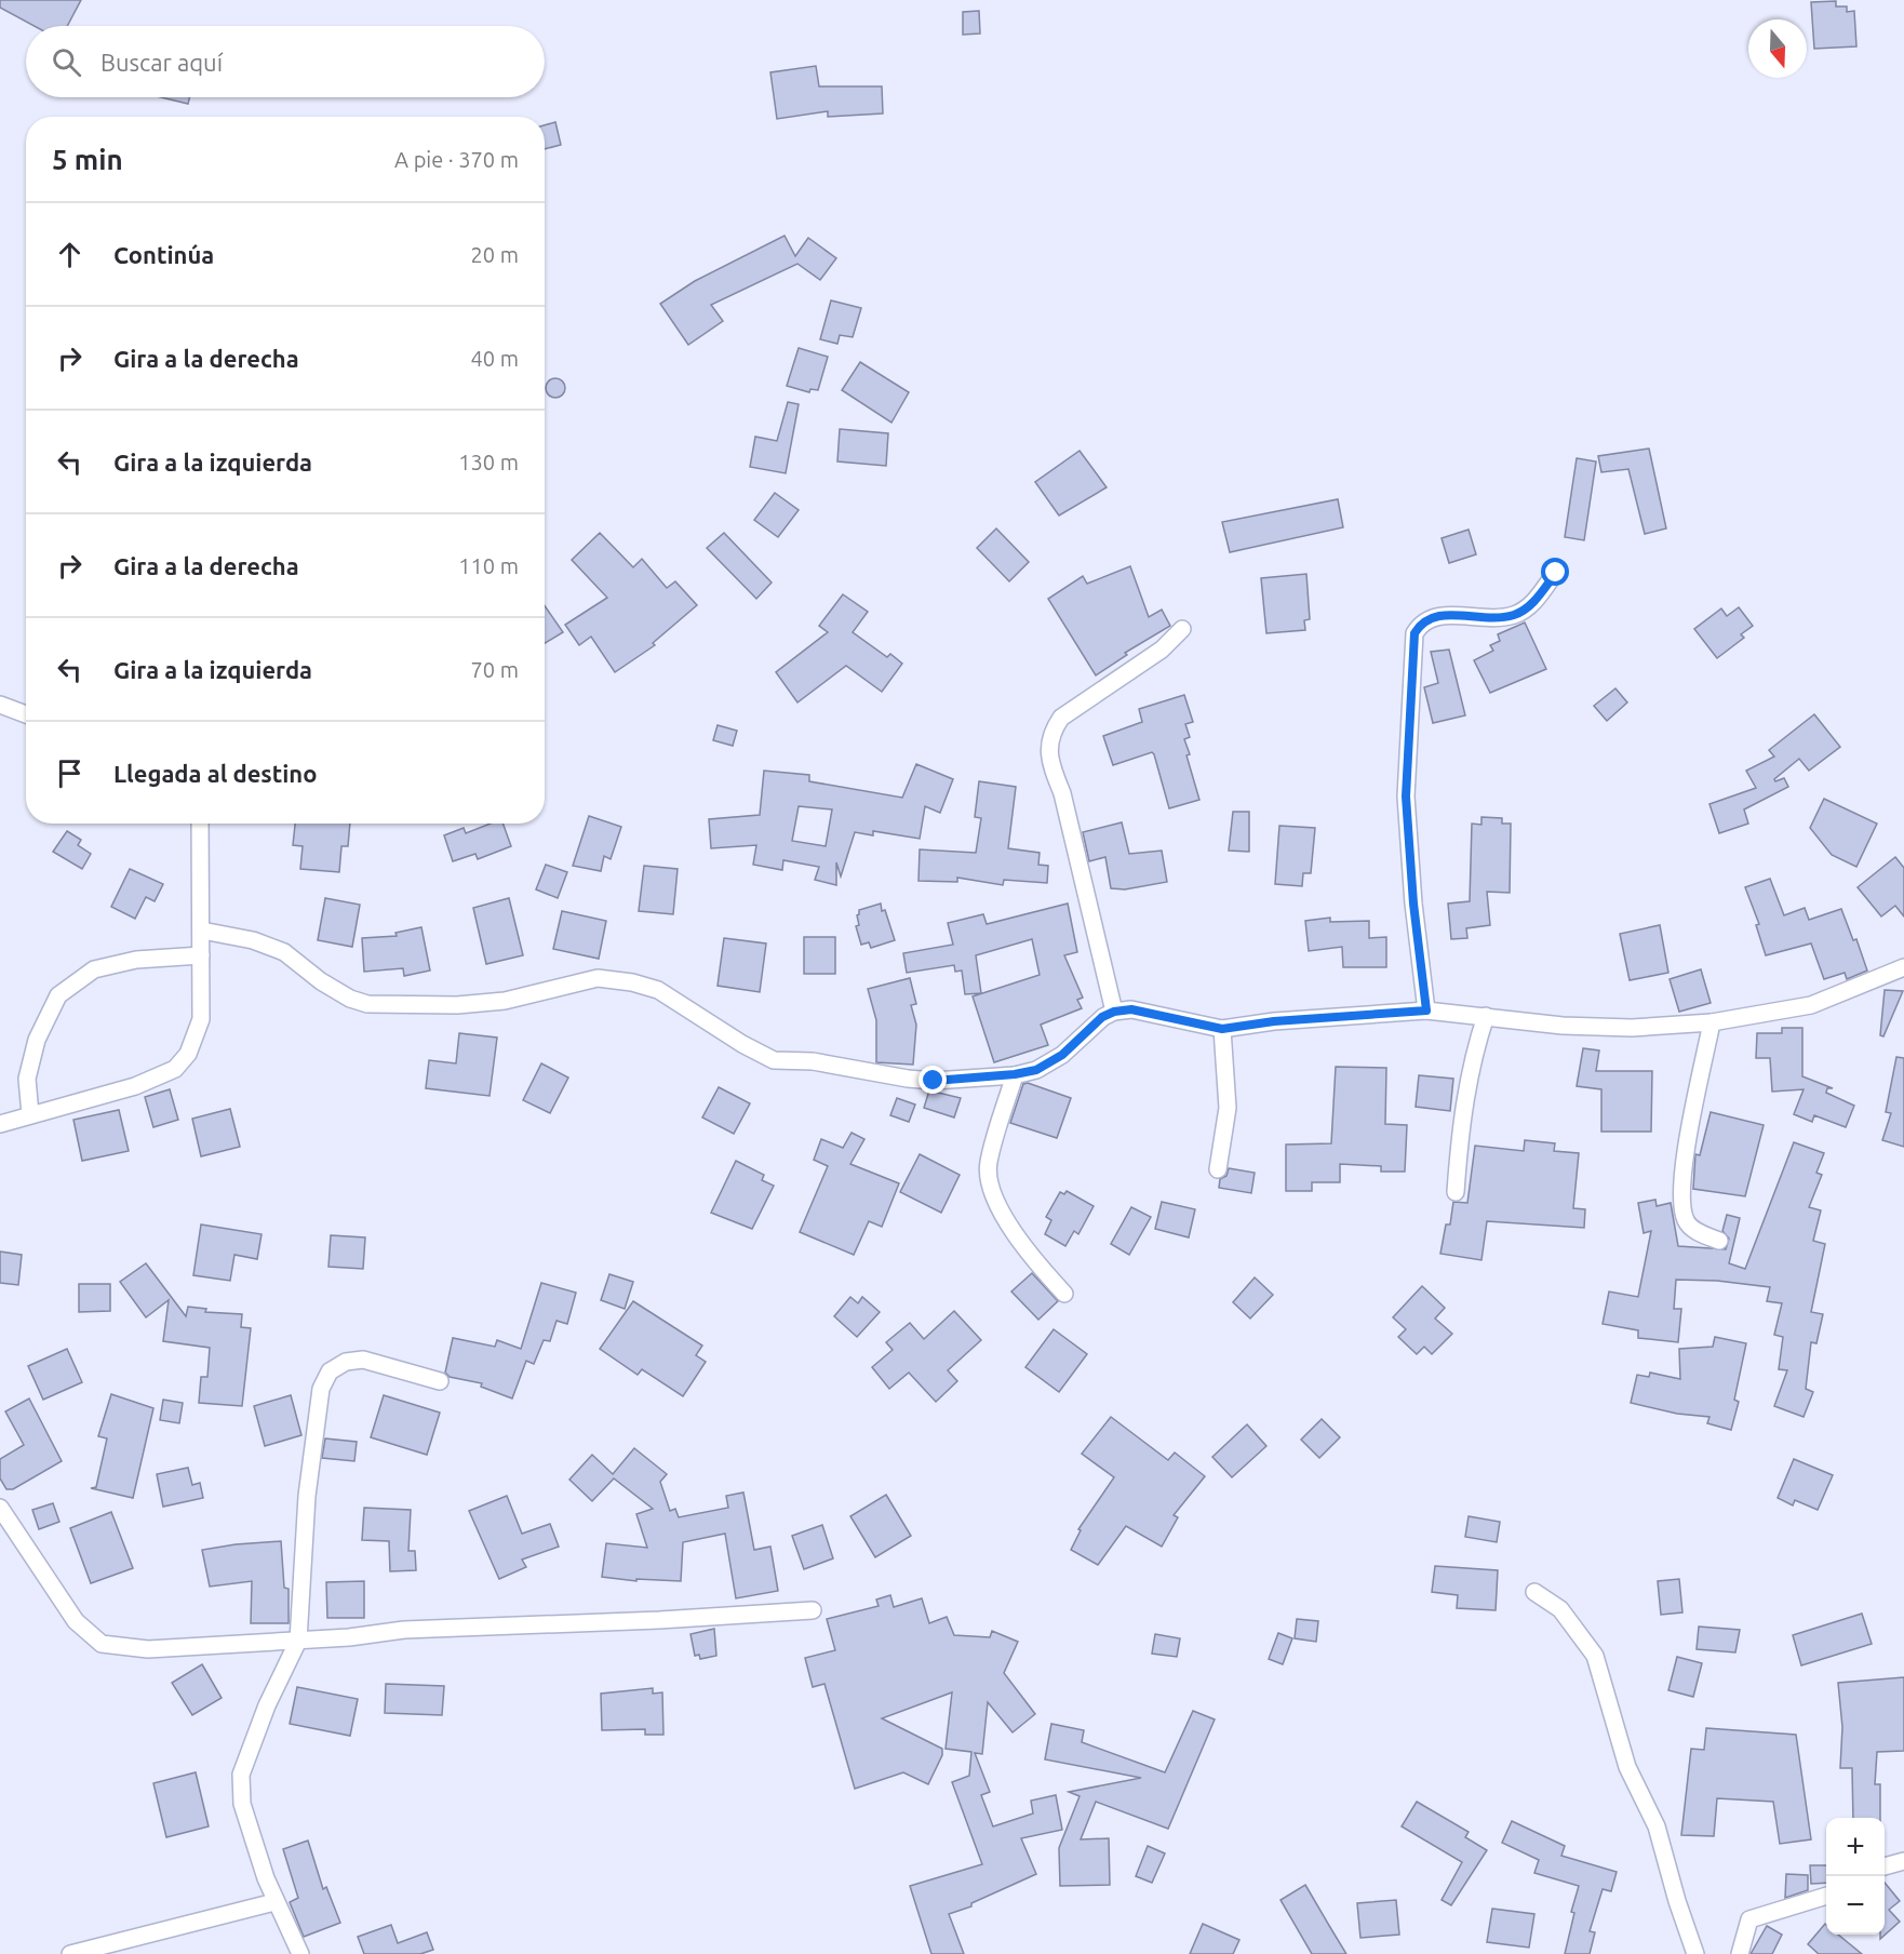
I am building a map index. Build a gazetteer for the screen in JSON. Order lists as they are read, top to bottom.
{
  "north": "bottom",
  "page": {
    "search": "Buscar aquí",
    "heading": ["5 min", "A pie · 370 m"],
    "list": [
      ["Continúa", "20 m"],
      ["Gira a la derecha", "40 m"],
      ["Gira a la izquierda", "130 m"],
      ["Gira a la derecha", "110 m"],
      ["Gira a la izquierda", "70 m"],
      "Llegada al destino"
    ],
    "map_buttons": ["+", "−"]
  }
}
